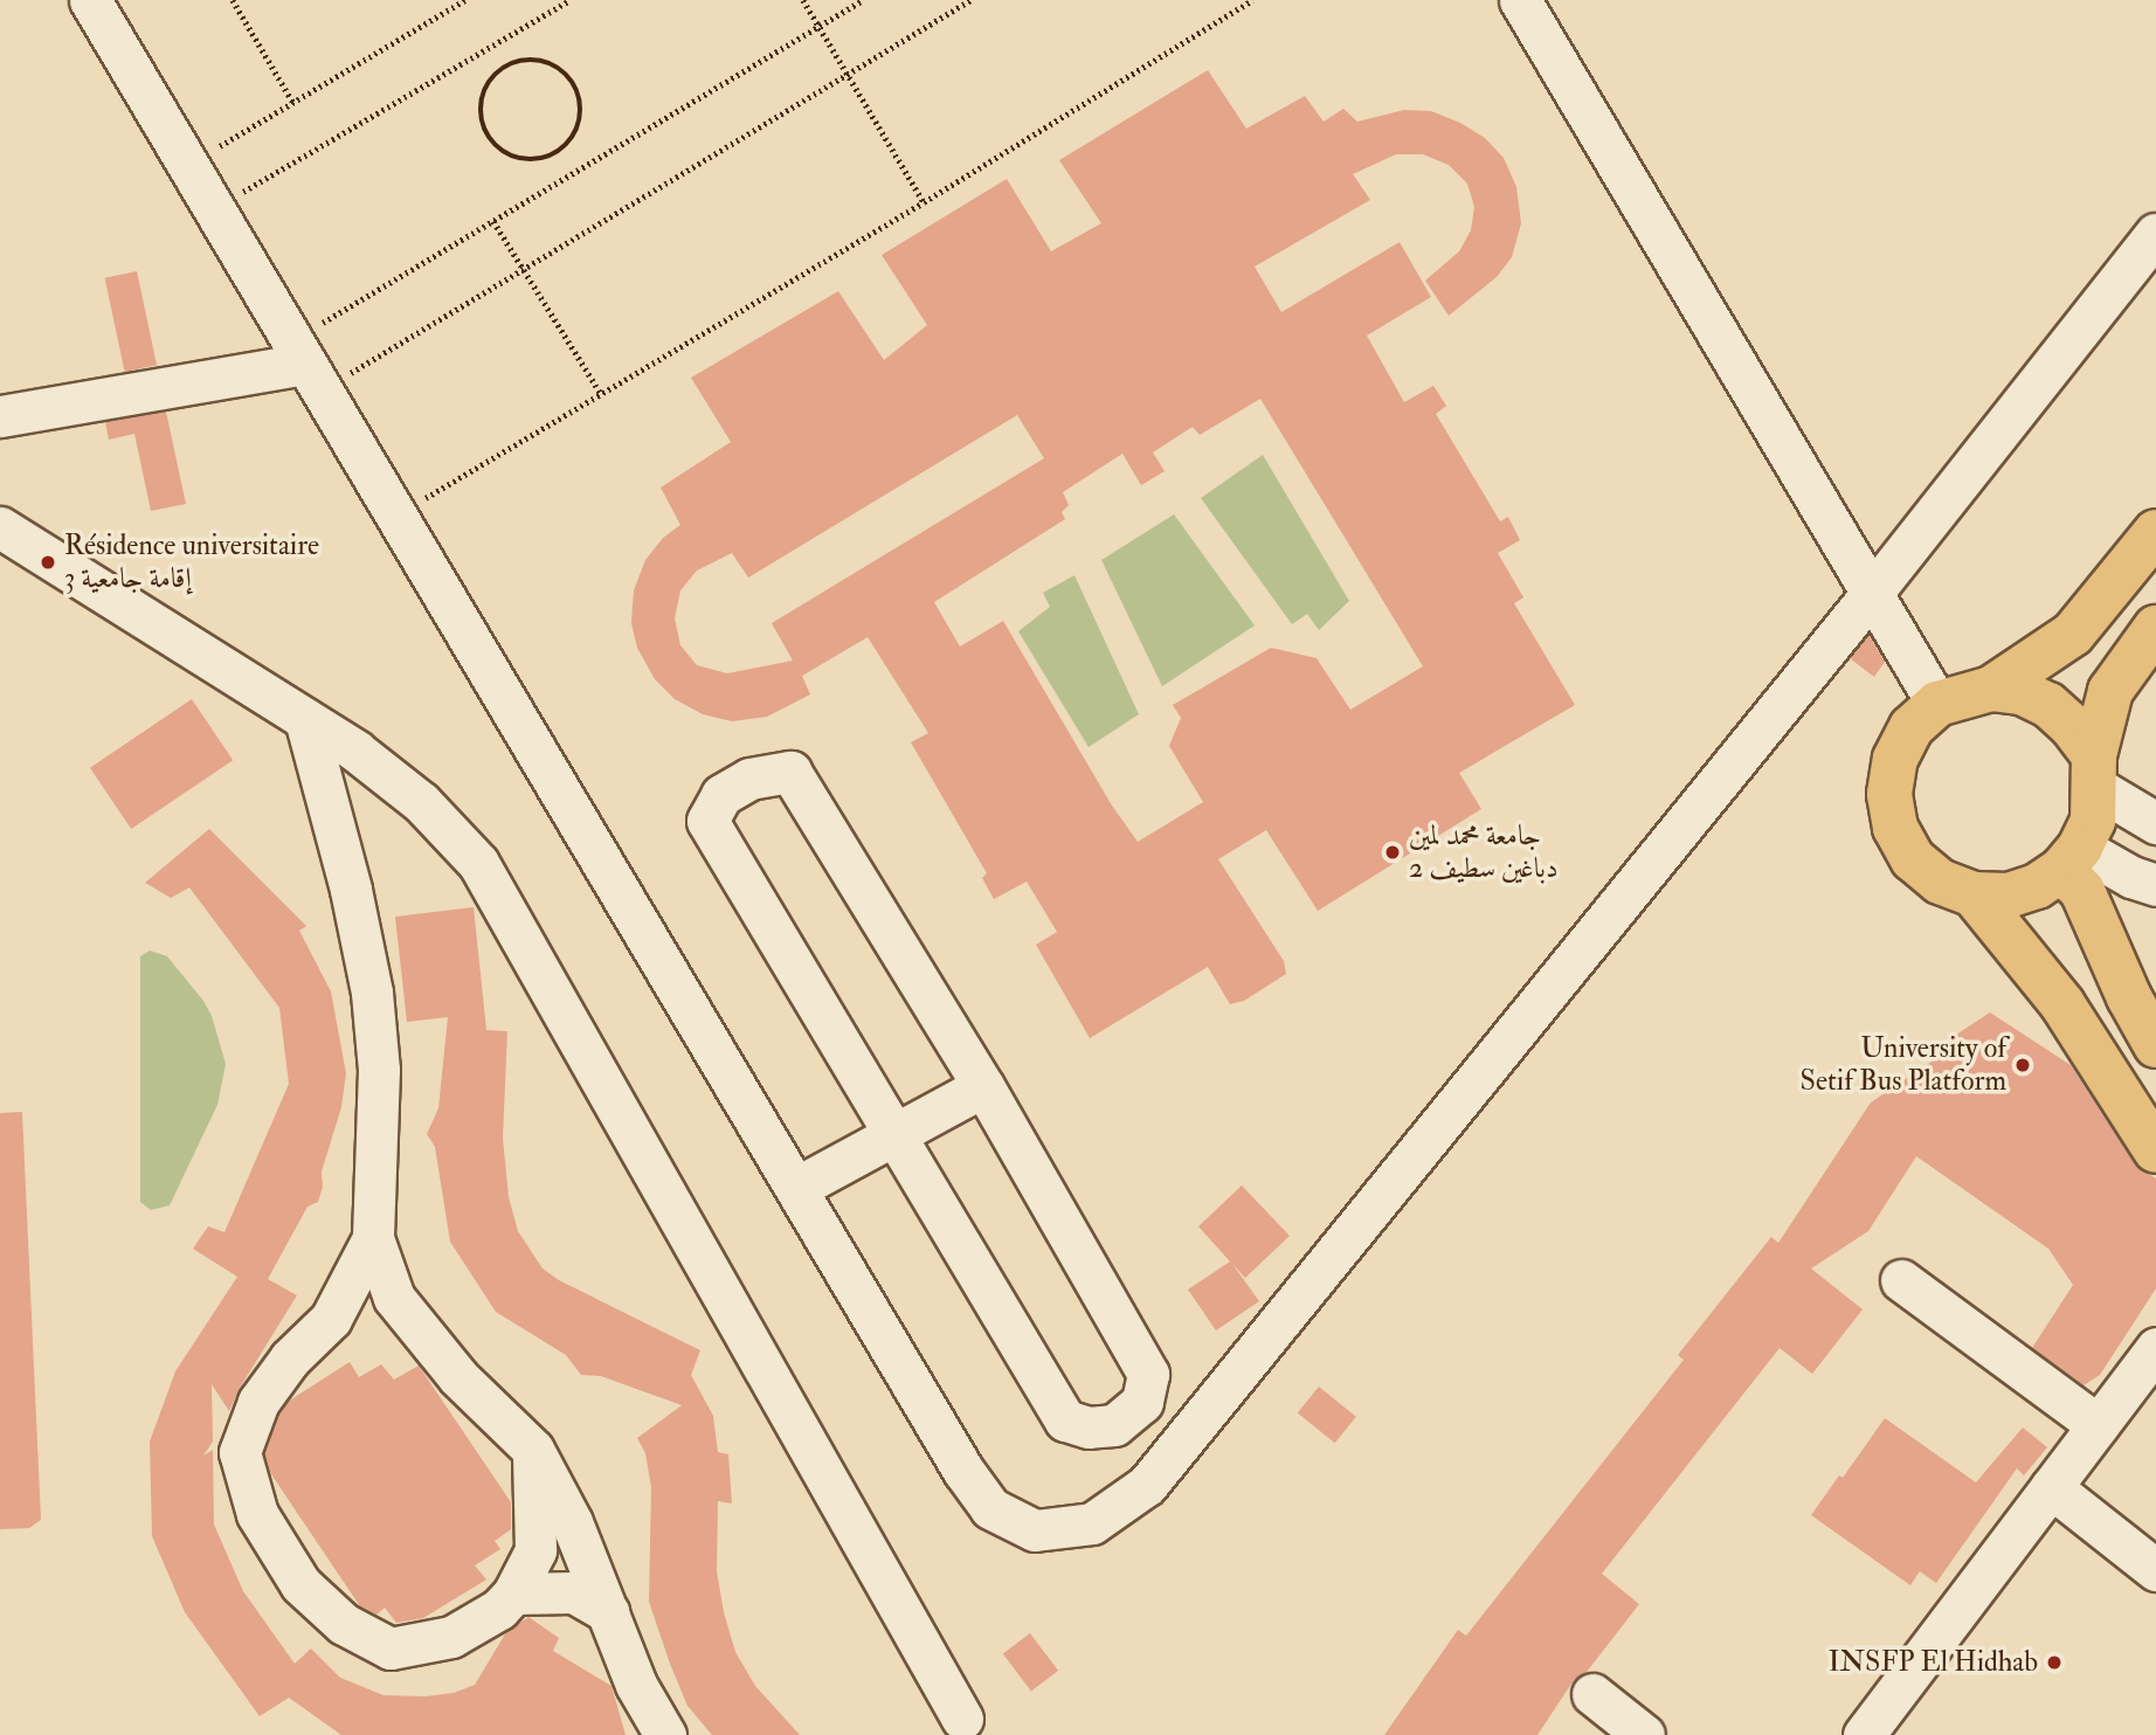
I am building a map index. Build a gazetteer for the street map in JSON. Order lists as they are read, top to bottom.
{
  "places": [
    "Résidence universitaire إقامة جامعية 3",
    "جامعة محمد لمين دباغين سطيف 2",
    "University of Setif Bus Platform",
    "INSFP El Hidhab"
  ]
}
